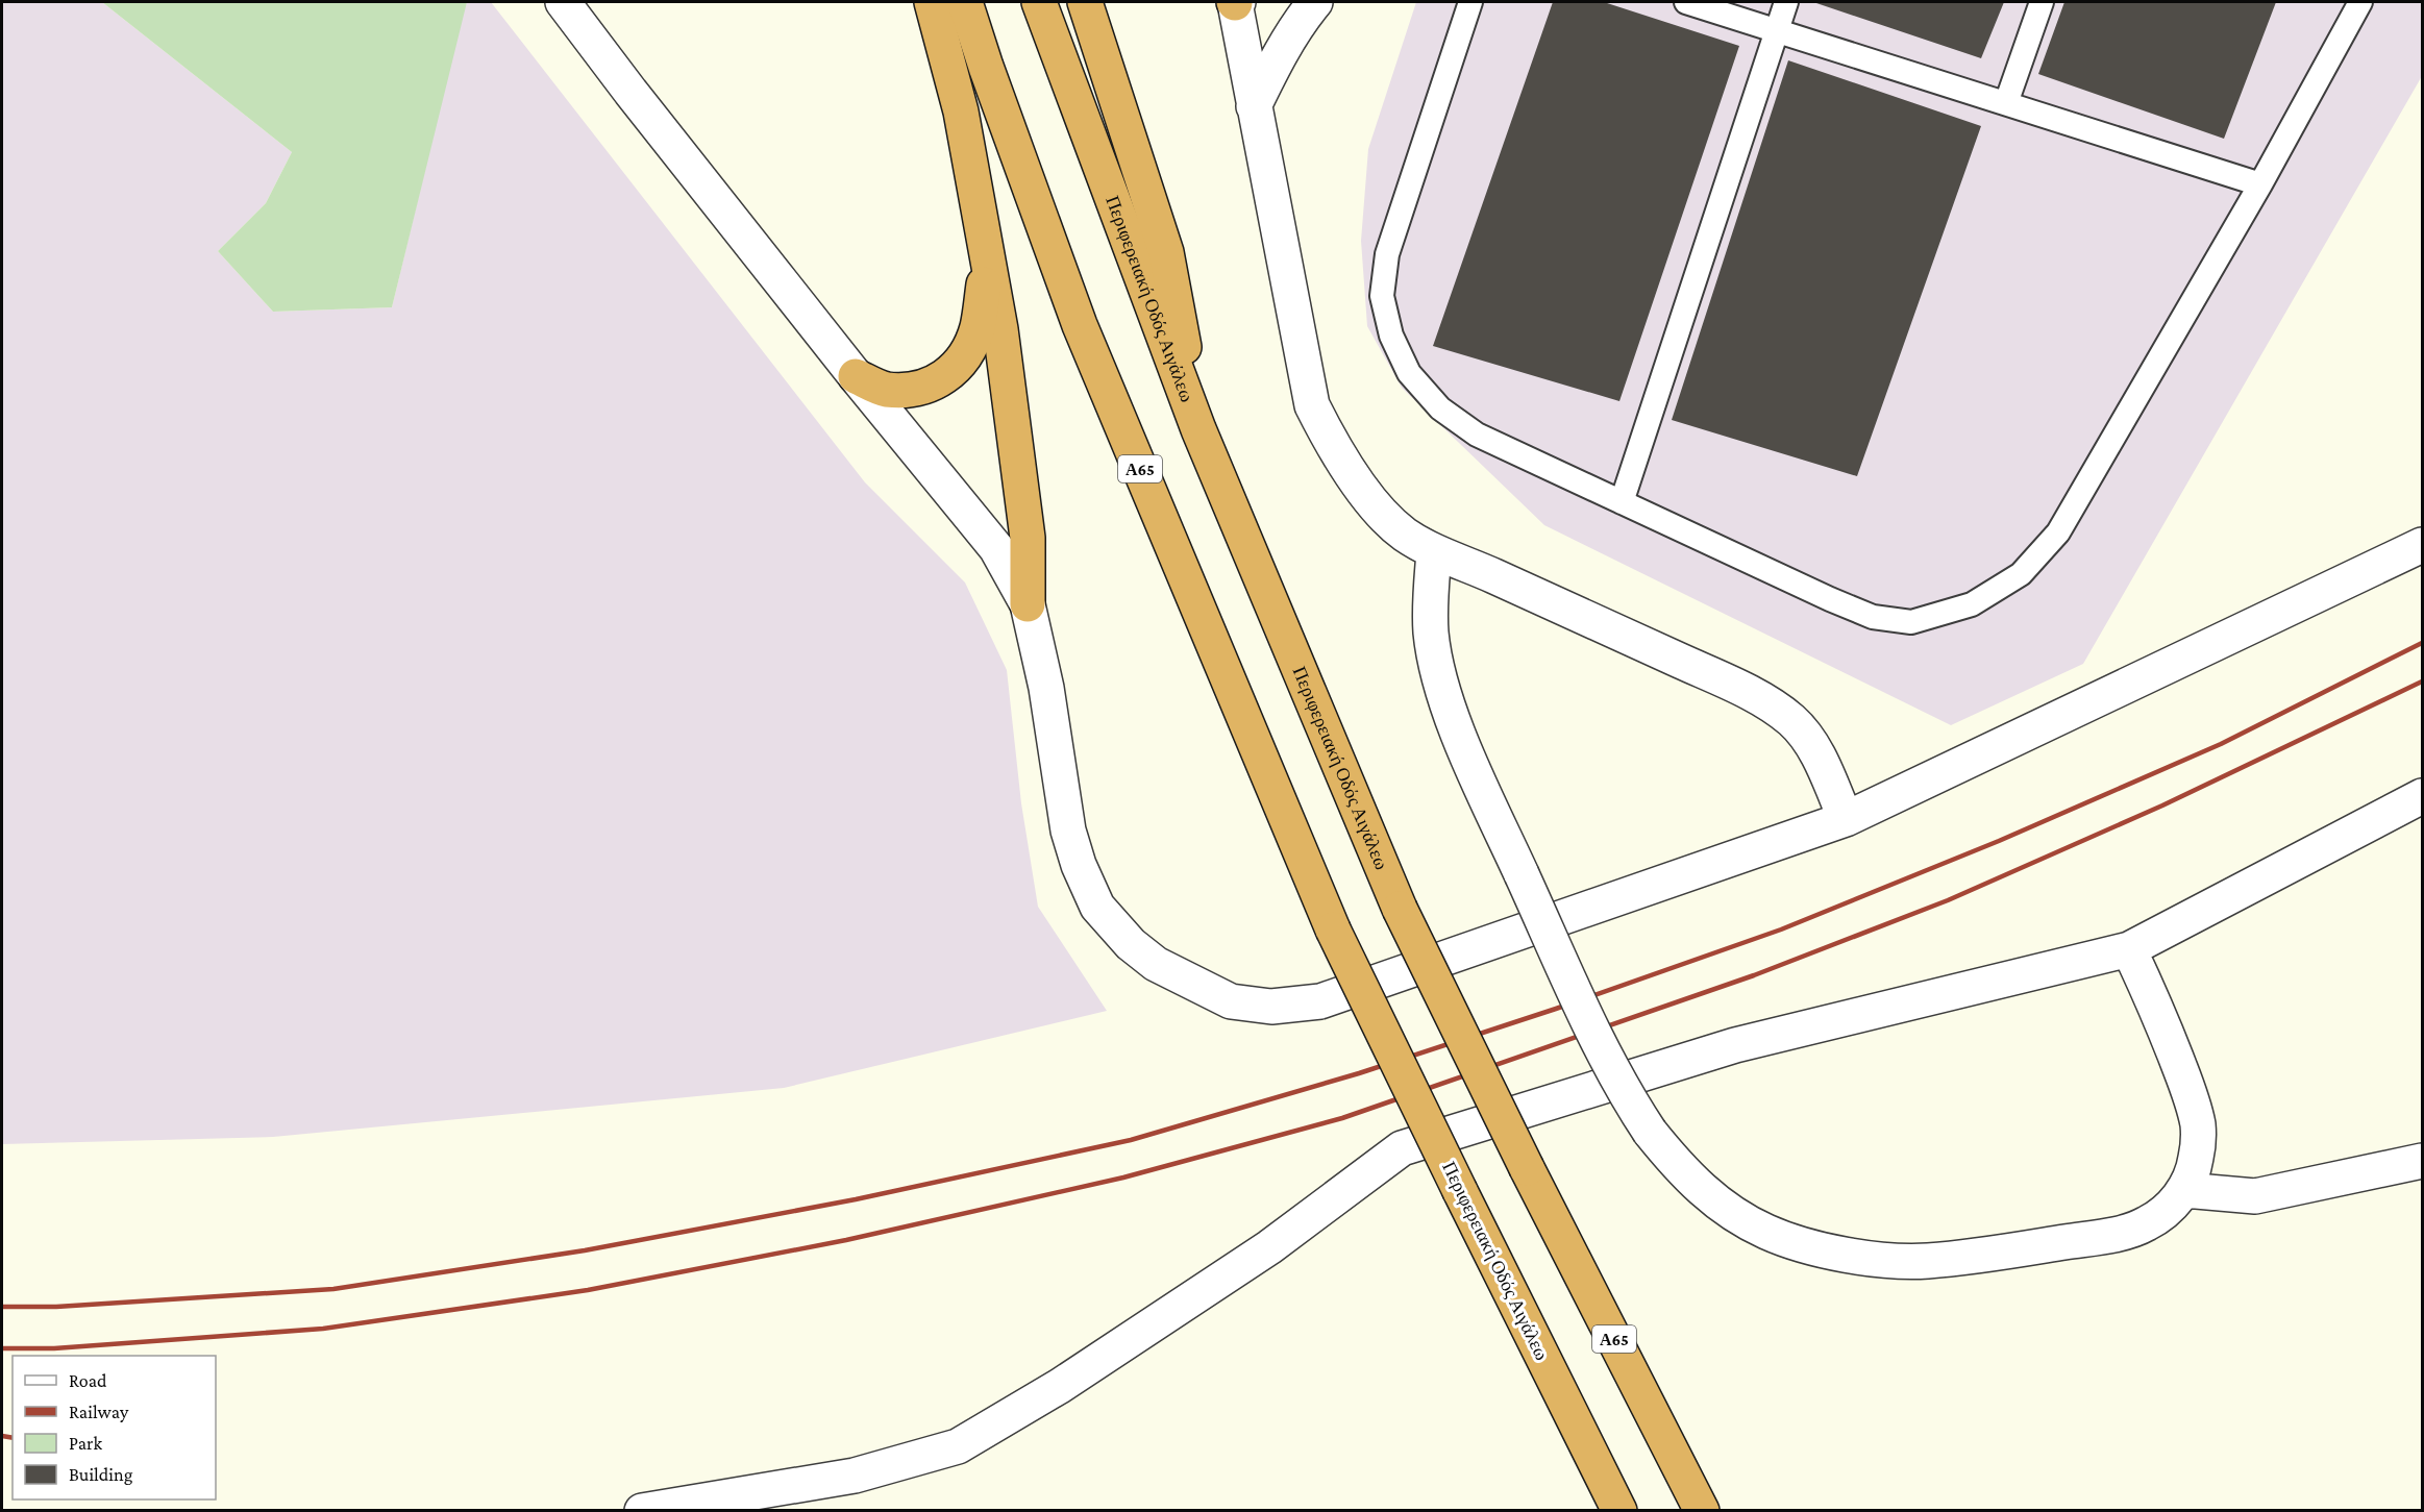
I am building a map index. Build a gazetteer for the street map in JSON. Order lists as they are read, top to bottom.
{
  "streets": {
    "highway": ["Περιφερειακή Οδός Αιγάλεω", "Α65"]
  },
  "legend": [
    "Road",
    "Railway",
    "Park",
    "Building"
  ]
}
